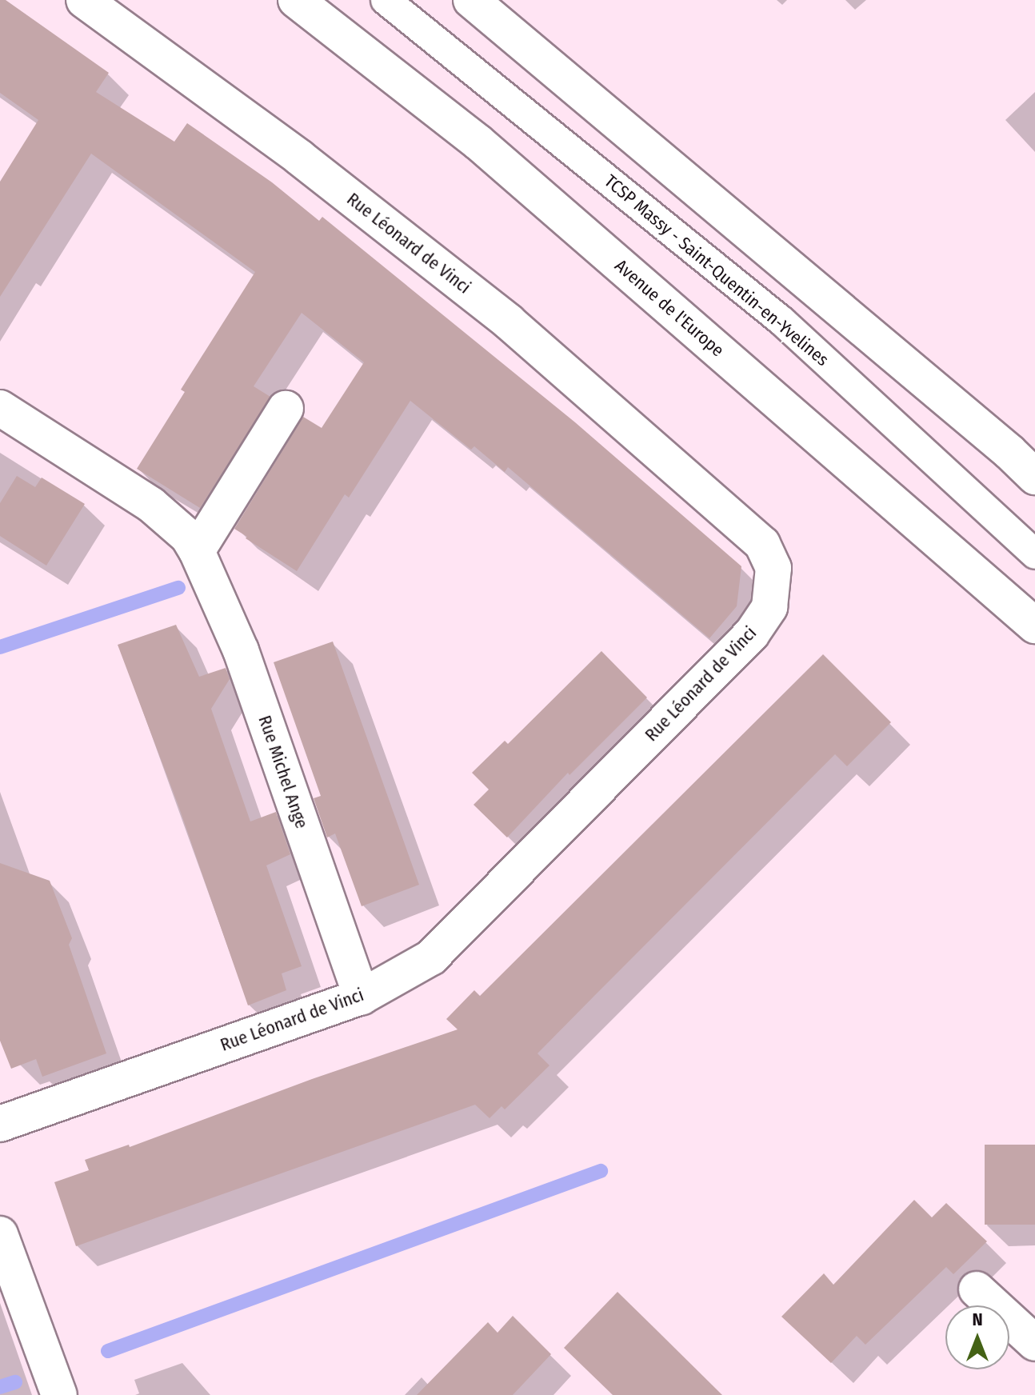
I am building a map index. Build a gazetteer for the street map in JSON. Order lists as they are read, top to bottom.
{
  "streets": {
    "street": ["Rue Léonard de Vinci", "Avenue de l'Europe", "Rue Michel Ange"],
    "lane": ["TCSP Massy - Saint-Quentin-en-Yvelines"]
  },
  "crossings": [
    ["Rue Léonard de Vinci", "Rue Michel Ange"]
  ],
  "north": "top"
}
